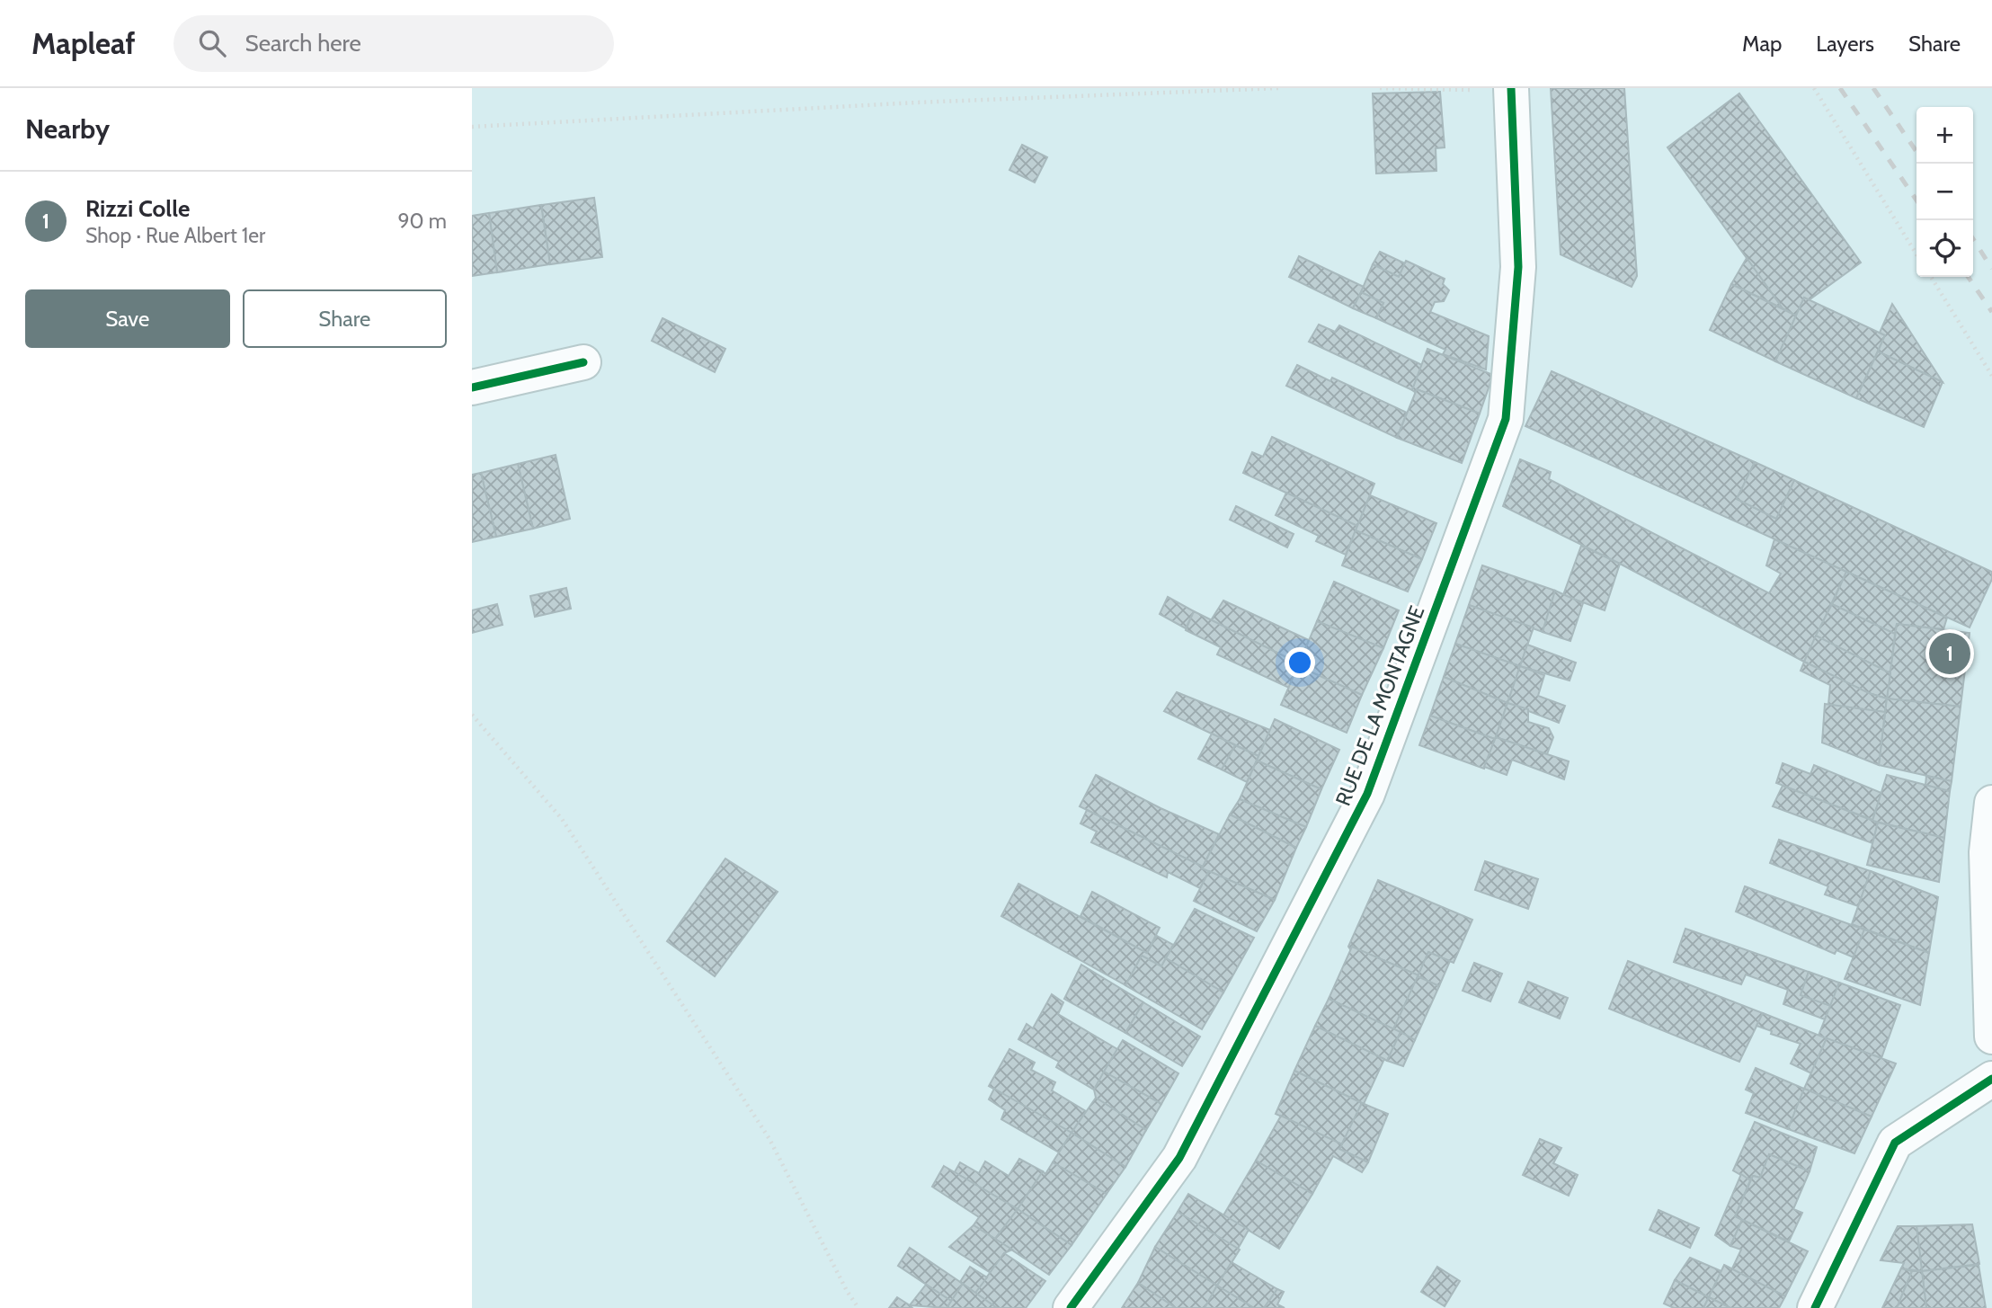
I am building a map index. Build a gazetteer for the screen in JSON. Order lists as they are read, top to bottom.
{
  "streets": {
    "street": ["RUE DE LA MONTAGNE"]
  },
  "page": {
    "header": "Mapleaf",
    "search": "Search here",
    "nav": ["Map", "Layers", "Share"],
    "heading": "Nearby",
    "map_buttons": ["+", "−"],
    "list": [
      {
        "mark": "1",
        "name": "Rizzi Colle",
        "note": "Shop · Rue Albert 1er",
        "value": "90 m"
      }
    ],
    "buttons": ["Save", "Share"],
    "pins": "1"
  }
}
